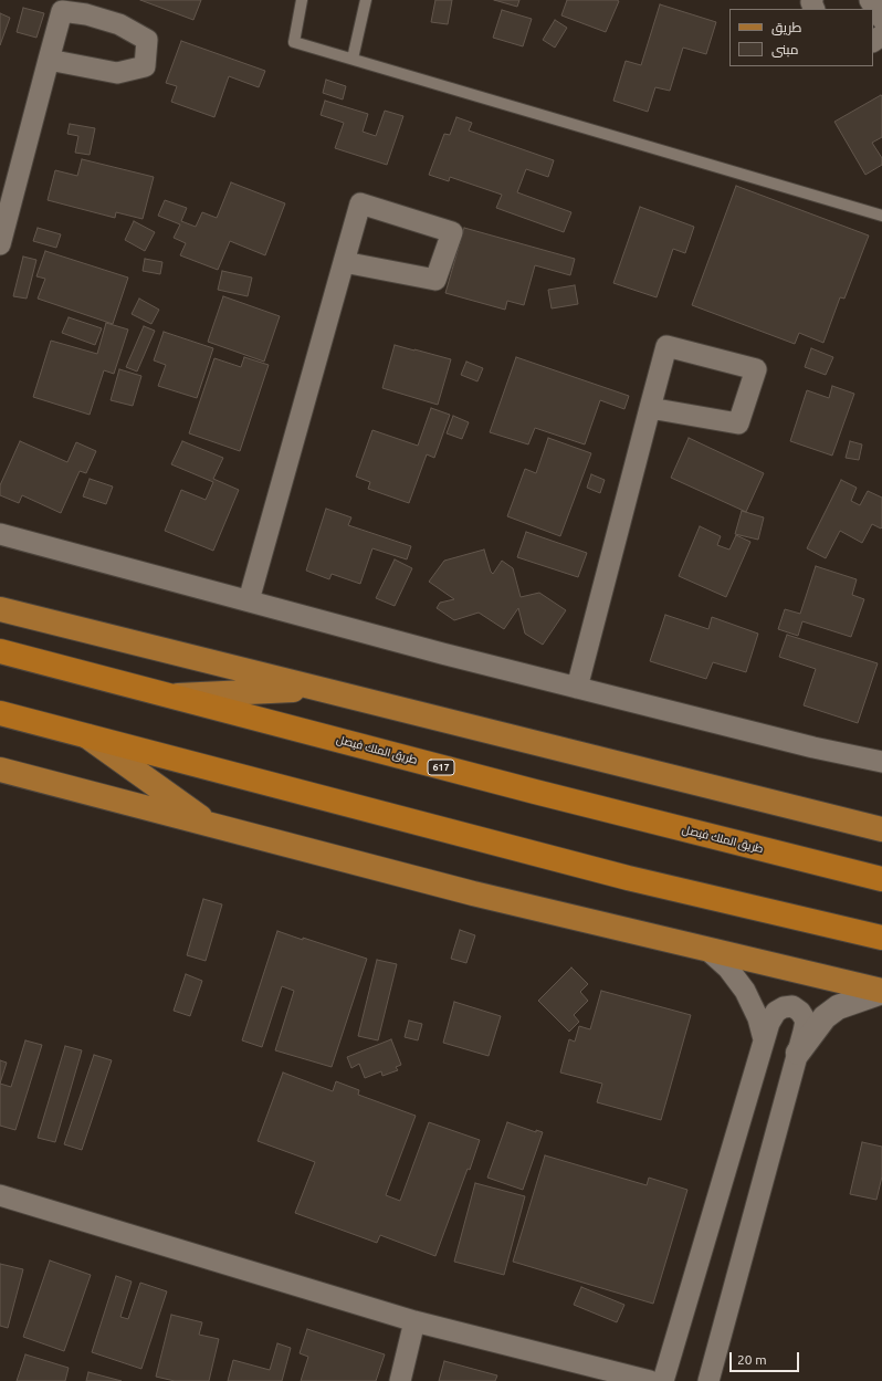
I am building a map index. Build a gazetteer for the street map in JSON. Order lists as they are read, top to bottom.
{
  "streets": {
    "highway": ["طريق الملك فيصل", "617"]
  },
  "legend": ["طريق", "مبنى"],
  "scale_bar": "20 m"
}
